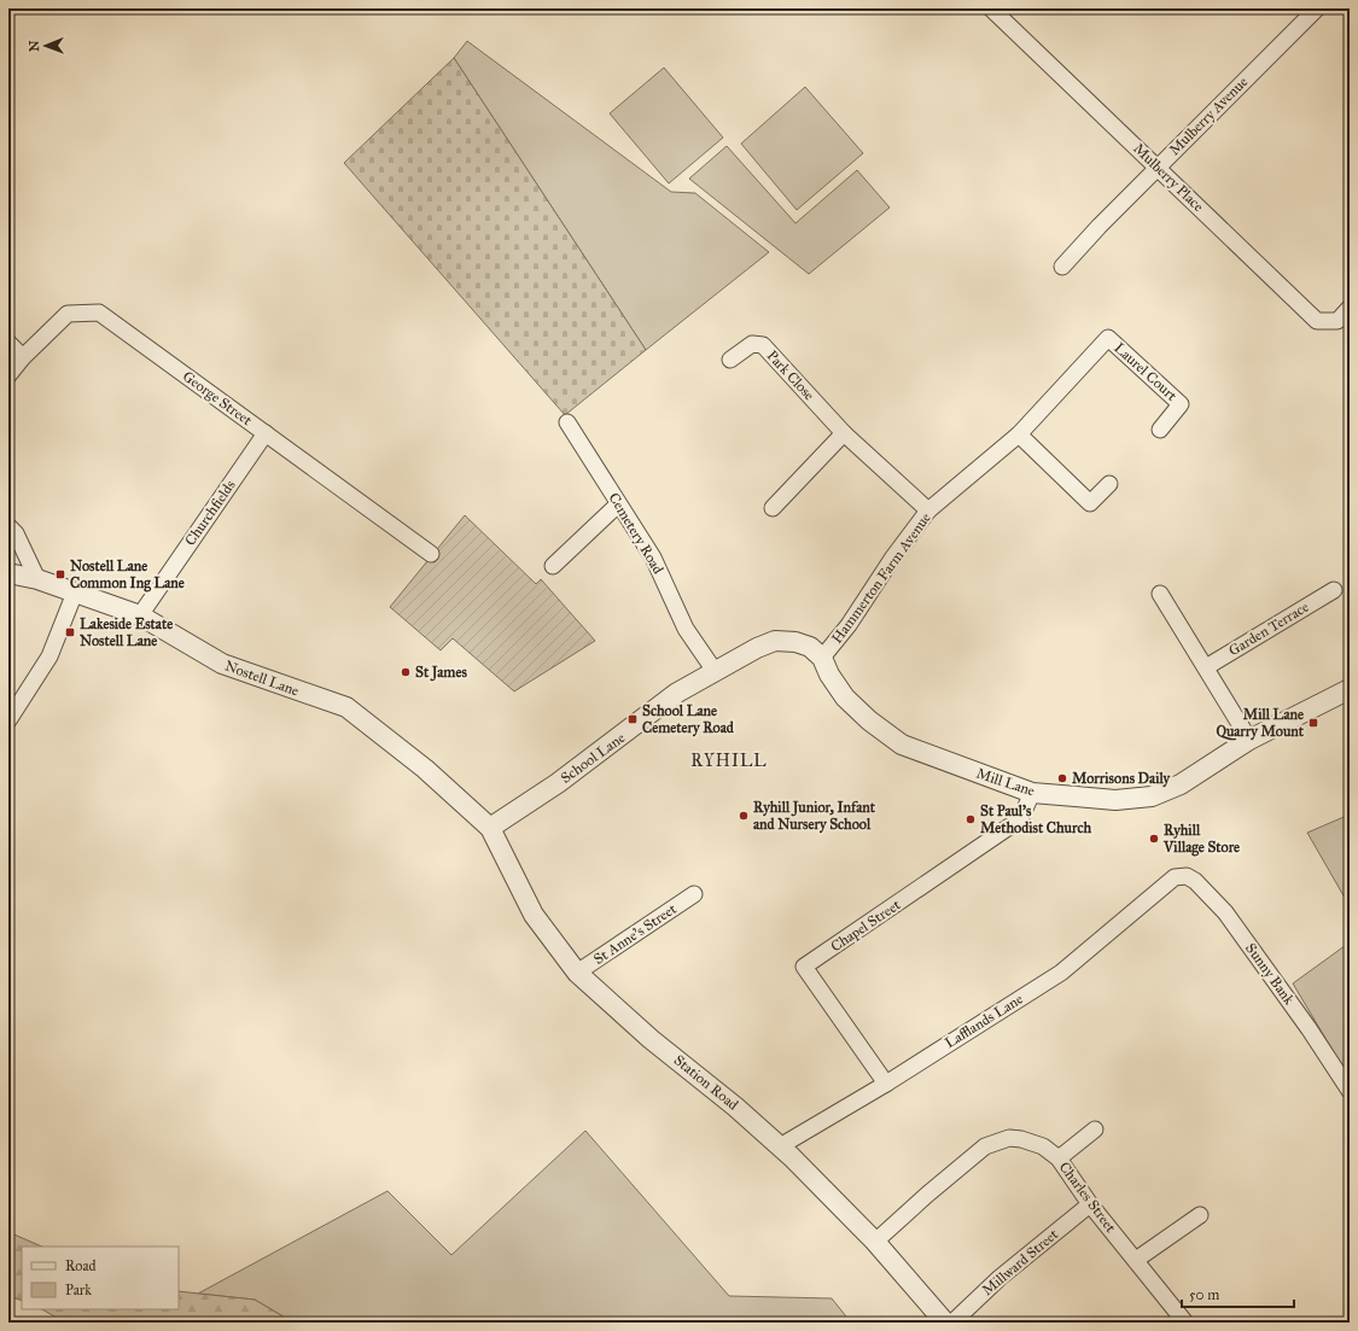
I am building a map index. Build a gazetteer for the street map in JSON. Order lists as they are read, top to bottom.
{
  "streets": {
    "street": [
      "Mulberry Avenue",
      "Mulberry Place",
      "Laurel Court",
      "Park Close",
      "George Street",
      "Churchfields",
      "Cemetery Road",
      "Hammerton Farm Avenue",
      "Garden Terrace",
      "Nostell Lane",
      "School Lane",
      "Mill Lane",
      "Chapel Street",
      "St Anne's Street",
      "Sunny Bank",
      "Lafflands Lane",
      "Station Road",
      "Charles Street",
      "Millward Street"
    ]
  },
  "crossings": [
    ["Mulberry Avenue", "Mulberry Place"],
    ["Laurel Court", "Hammerton Farm Avenue"],
    ["Park Close", "Hammerton Farm Avenue"],
    ["George Street", "Churchfields"],
    ["Churchfields", "Nostell Lane"],
    ["Cemetery Road", "School Lane"],
    ["Hammerton Farm Avenue", "School Lane"],
    ["Hammerton Farm Avenue", "Mill Lane"],
    ["Nostell Lane", "School Lane"],
    ["Nostell Lane", "Station Road"],
    ["School Lane", "Mill Lane"],
    ["School Lane", "Station Road"],
    ["Mill Lane", "Chapel Street"],
    ["Chapel Street", "Lafflands Lane"],
    ["St Anne's Street", "Station Road"],
    ["Sunny Bank", "Lafflands Lane"],
    ["Lafflands Lane", "Station Road"],
    ["Station Road", "Charles Street"],
    ["Charles Street", "Millward Street"]
  ],
  "districts": ["RYHILL"],
  "places": {
    "transit": [
      "Nostell Lane Common Ing Lane",
      "Lakeside Estate Nostell Lane",
      "School Lane Cemetery Road",
      "Mill Lane Quarry Mount"
    ],
    "other": [
      "St James",
      "Morrisons Daily",
      "Ryhill Junior, Infant and Nursery School",
      "St Paul's Methodist Church",
      "Ryhill Village Store"
    ]
  },
  "legend": ["Road", "Park"],
  "scale_bar": "50 m",
  "north": "left"
}
